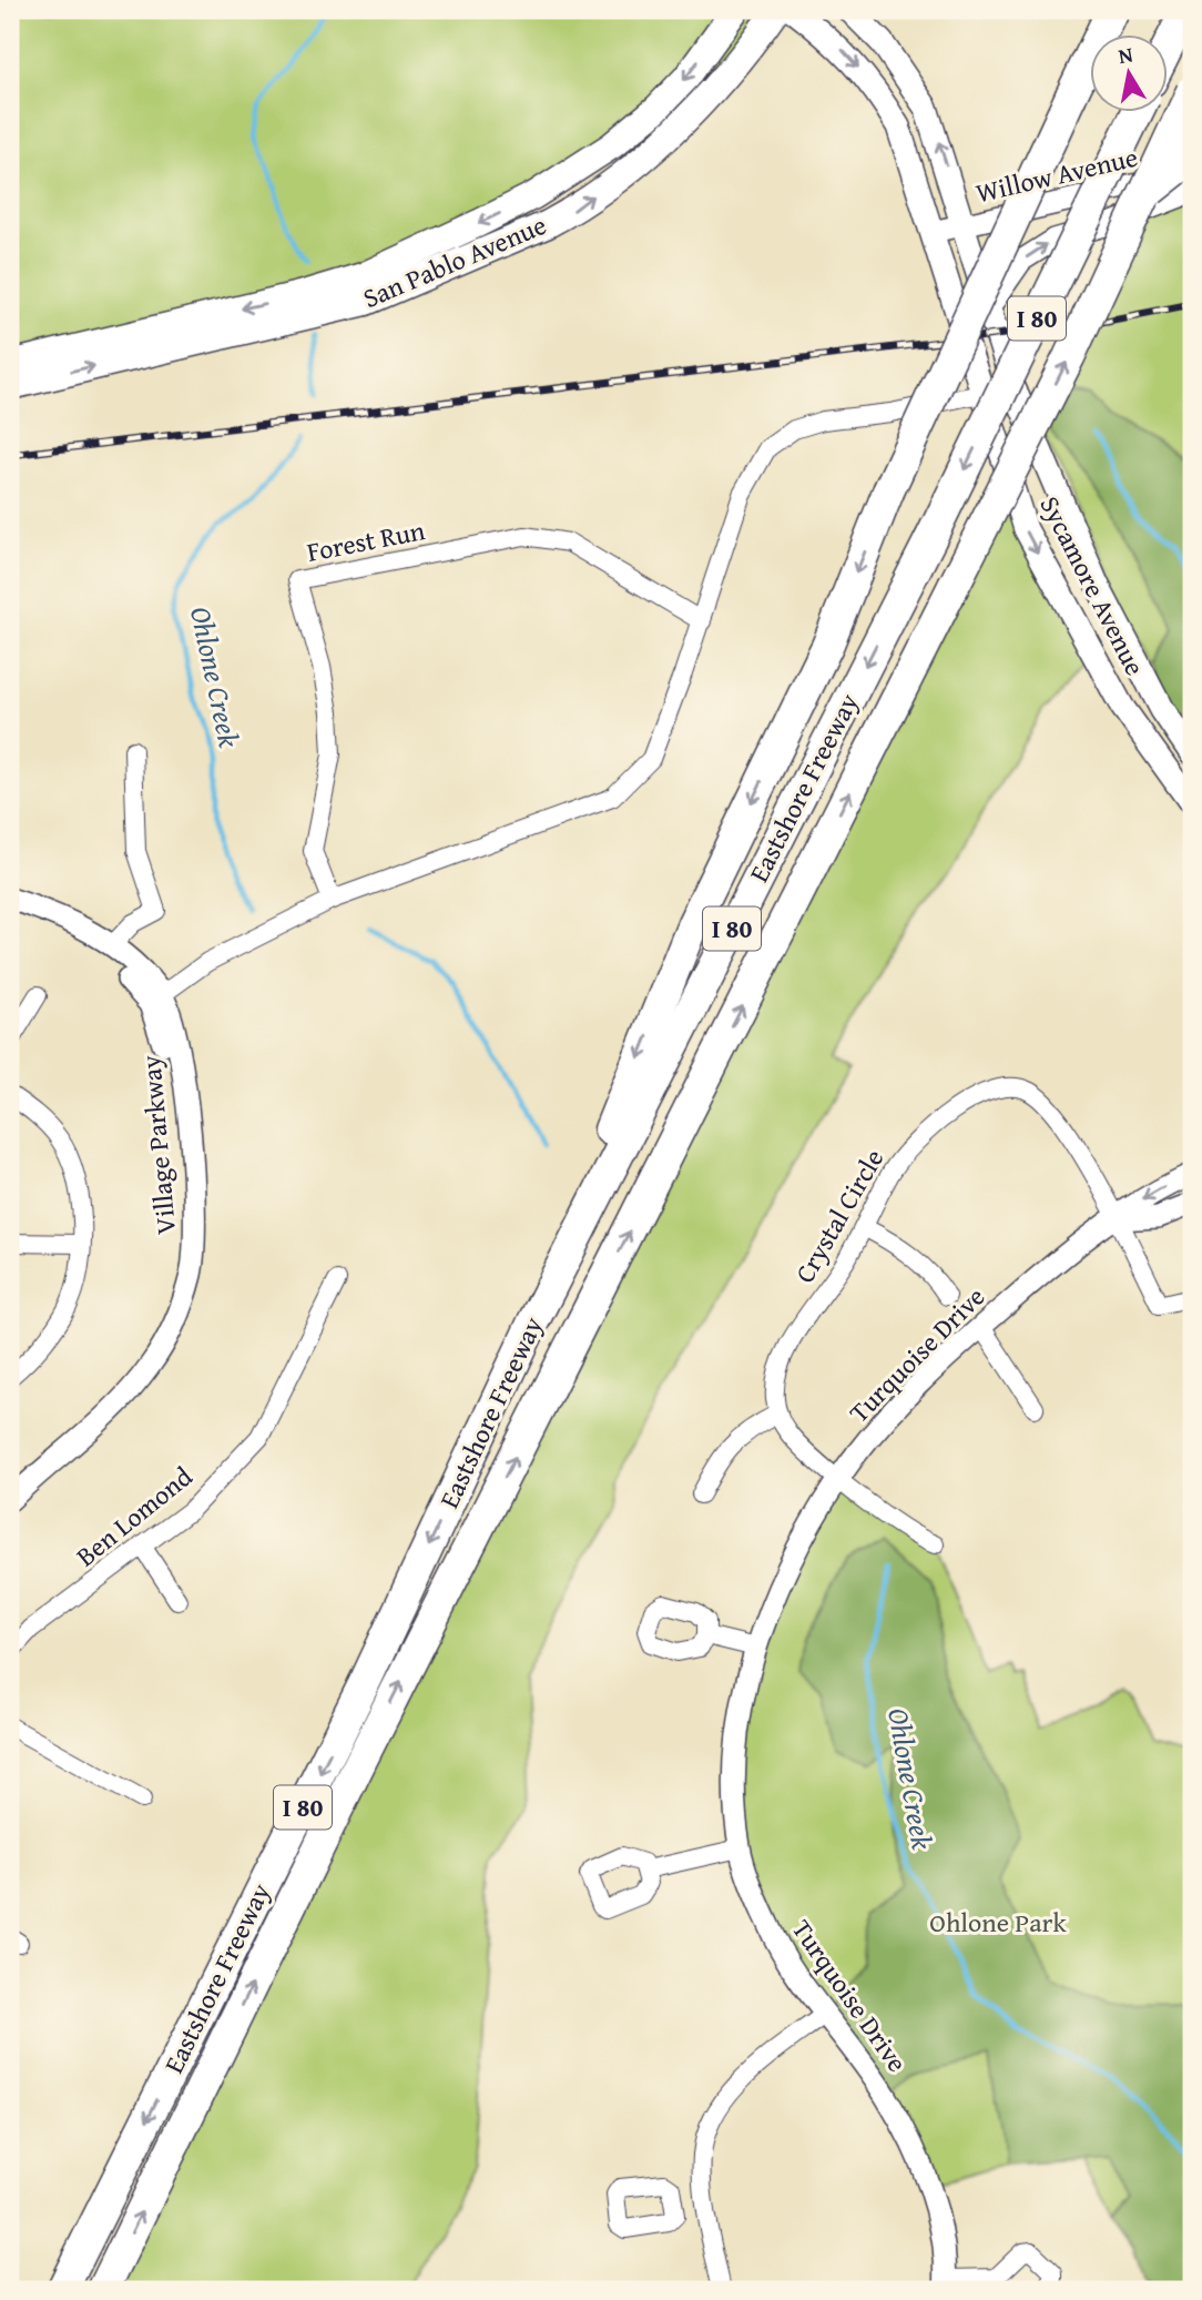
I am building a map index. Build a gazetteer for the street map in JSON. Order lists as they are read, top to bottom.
{
  "streets": {
    "highway": ["I 80", "Eastshore Freeway"],
    "main road": ["San Pablo Avenue", "Sycamore Avenue"],
    "street": [
      "Willow Avenue",
      "Forest Run",
      "Village Parkway",
      "Crystal Circle",
      "Turquoise Drive",
      "Ben Lomond"
    ]
  },
  "crossings": [
    ["Willow Avenue", "Sycamore Avenue"],
    ["I 80", "Eastshore Freeway"],
    ["Crystal Circle", "Turquoise Drive"]
  ],
  "water": ["Ohlone Creek"],
  "parks": ["Ohlone Park"],
  "north": "top"
}
